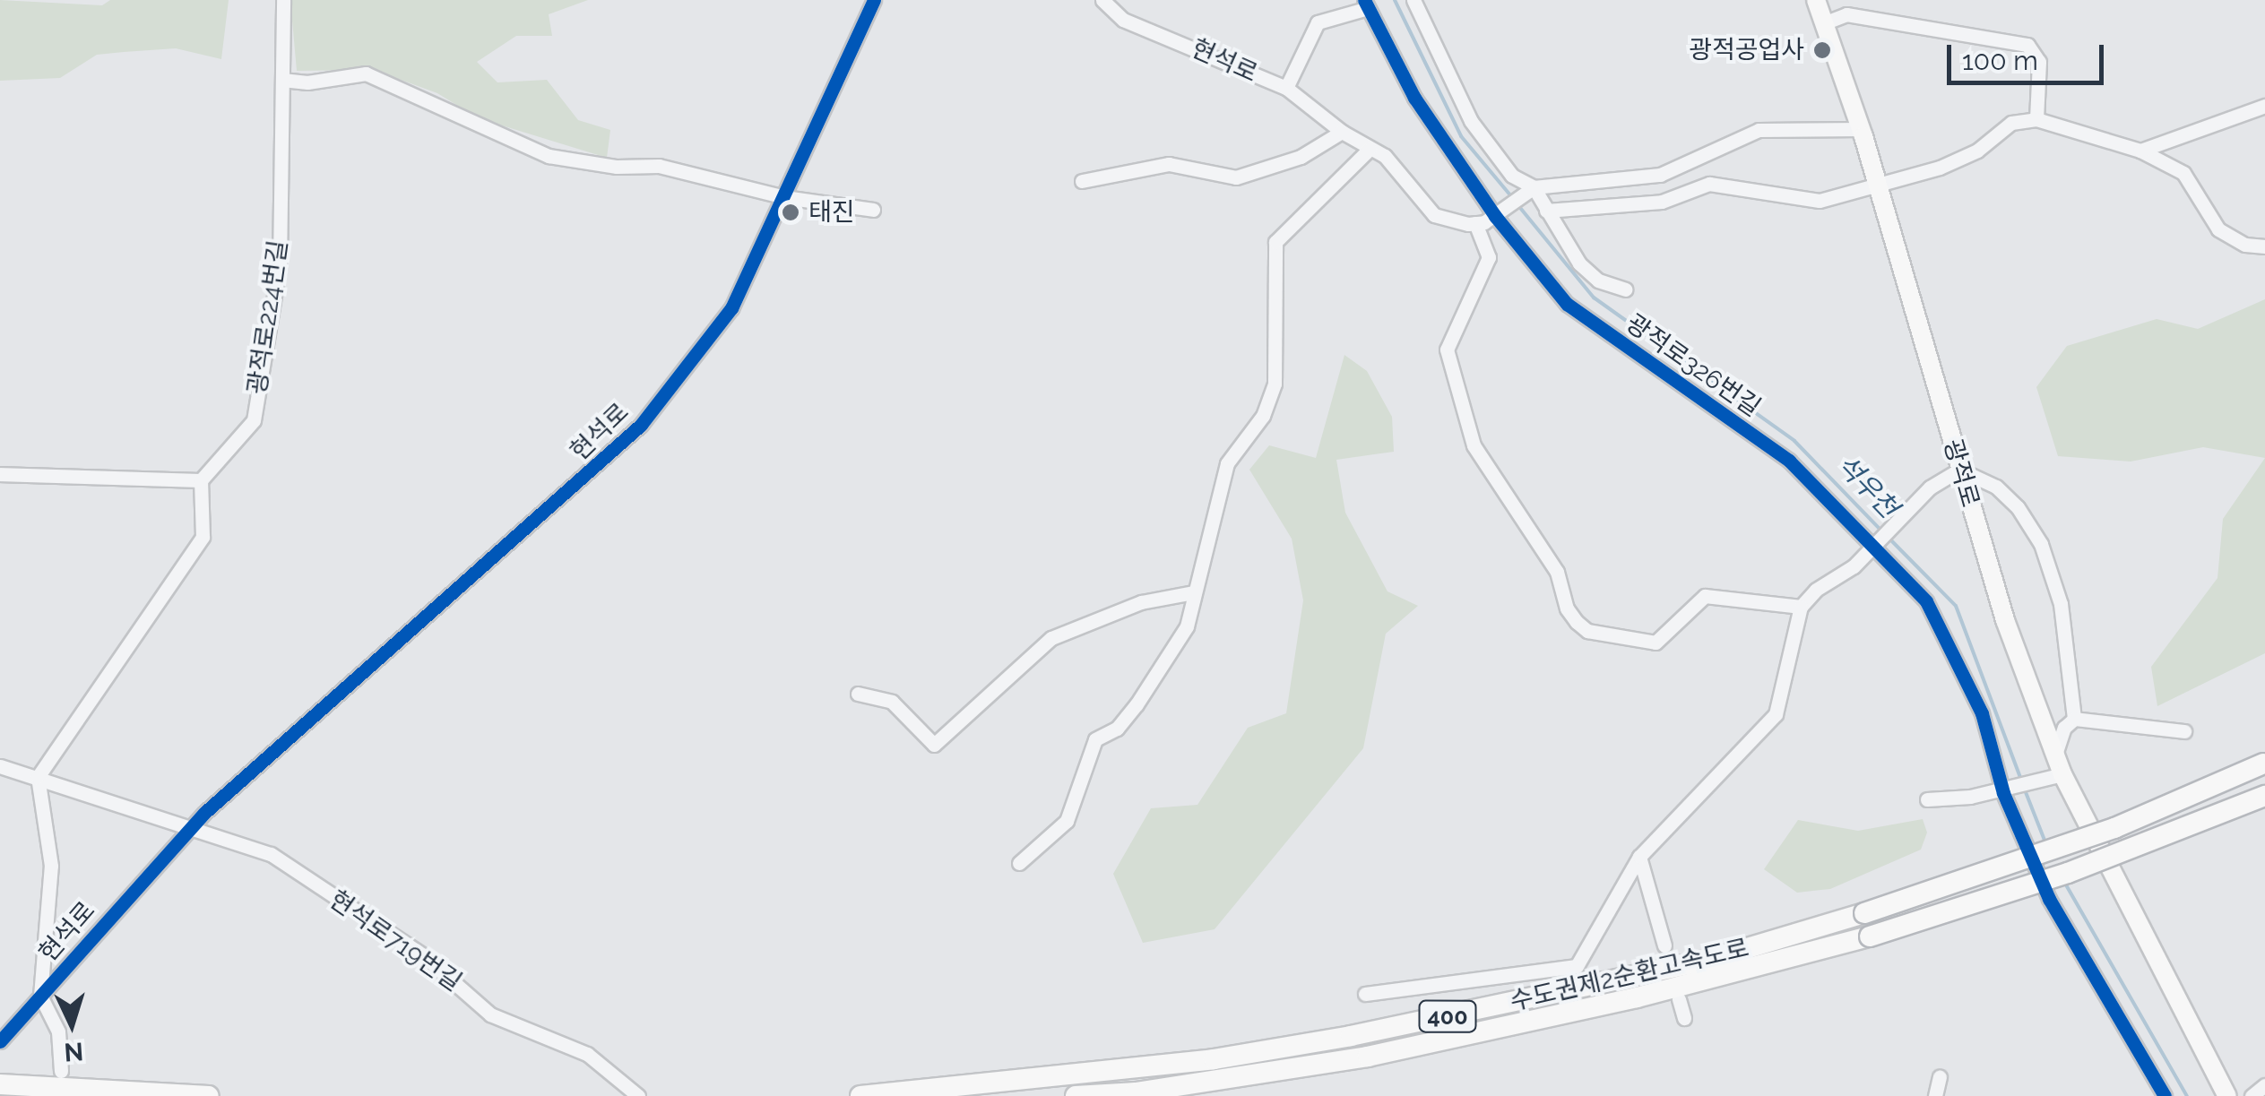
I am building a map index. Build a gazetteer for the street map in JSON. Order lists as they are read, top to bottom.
{
  "streets": {
    "highway": ["수도권제2순환고속도로", "400"],
    "main road": ["광적로"],
    "street": [
      "현석로",
      "광적로224번길",
      "광적로326번길",
      "현석로719번길"
    ]
  },
  "crossings": [
    ["현석로", "현석로719번길"]
  ],
  "water": ["석우천"],
  "places": ["광적공업사", "태진"],
  "scale_bar": "100 m",
  "north": "bottom"
}
